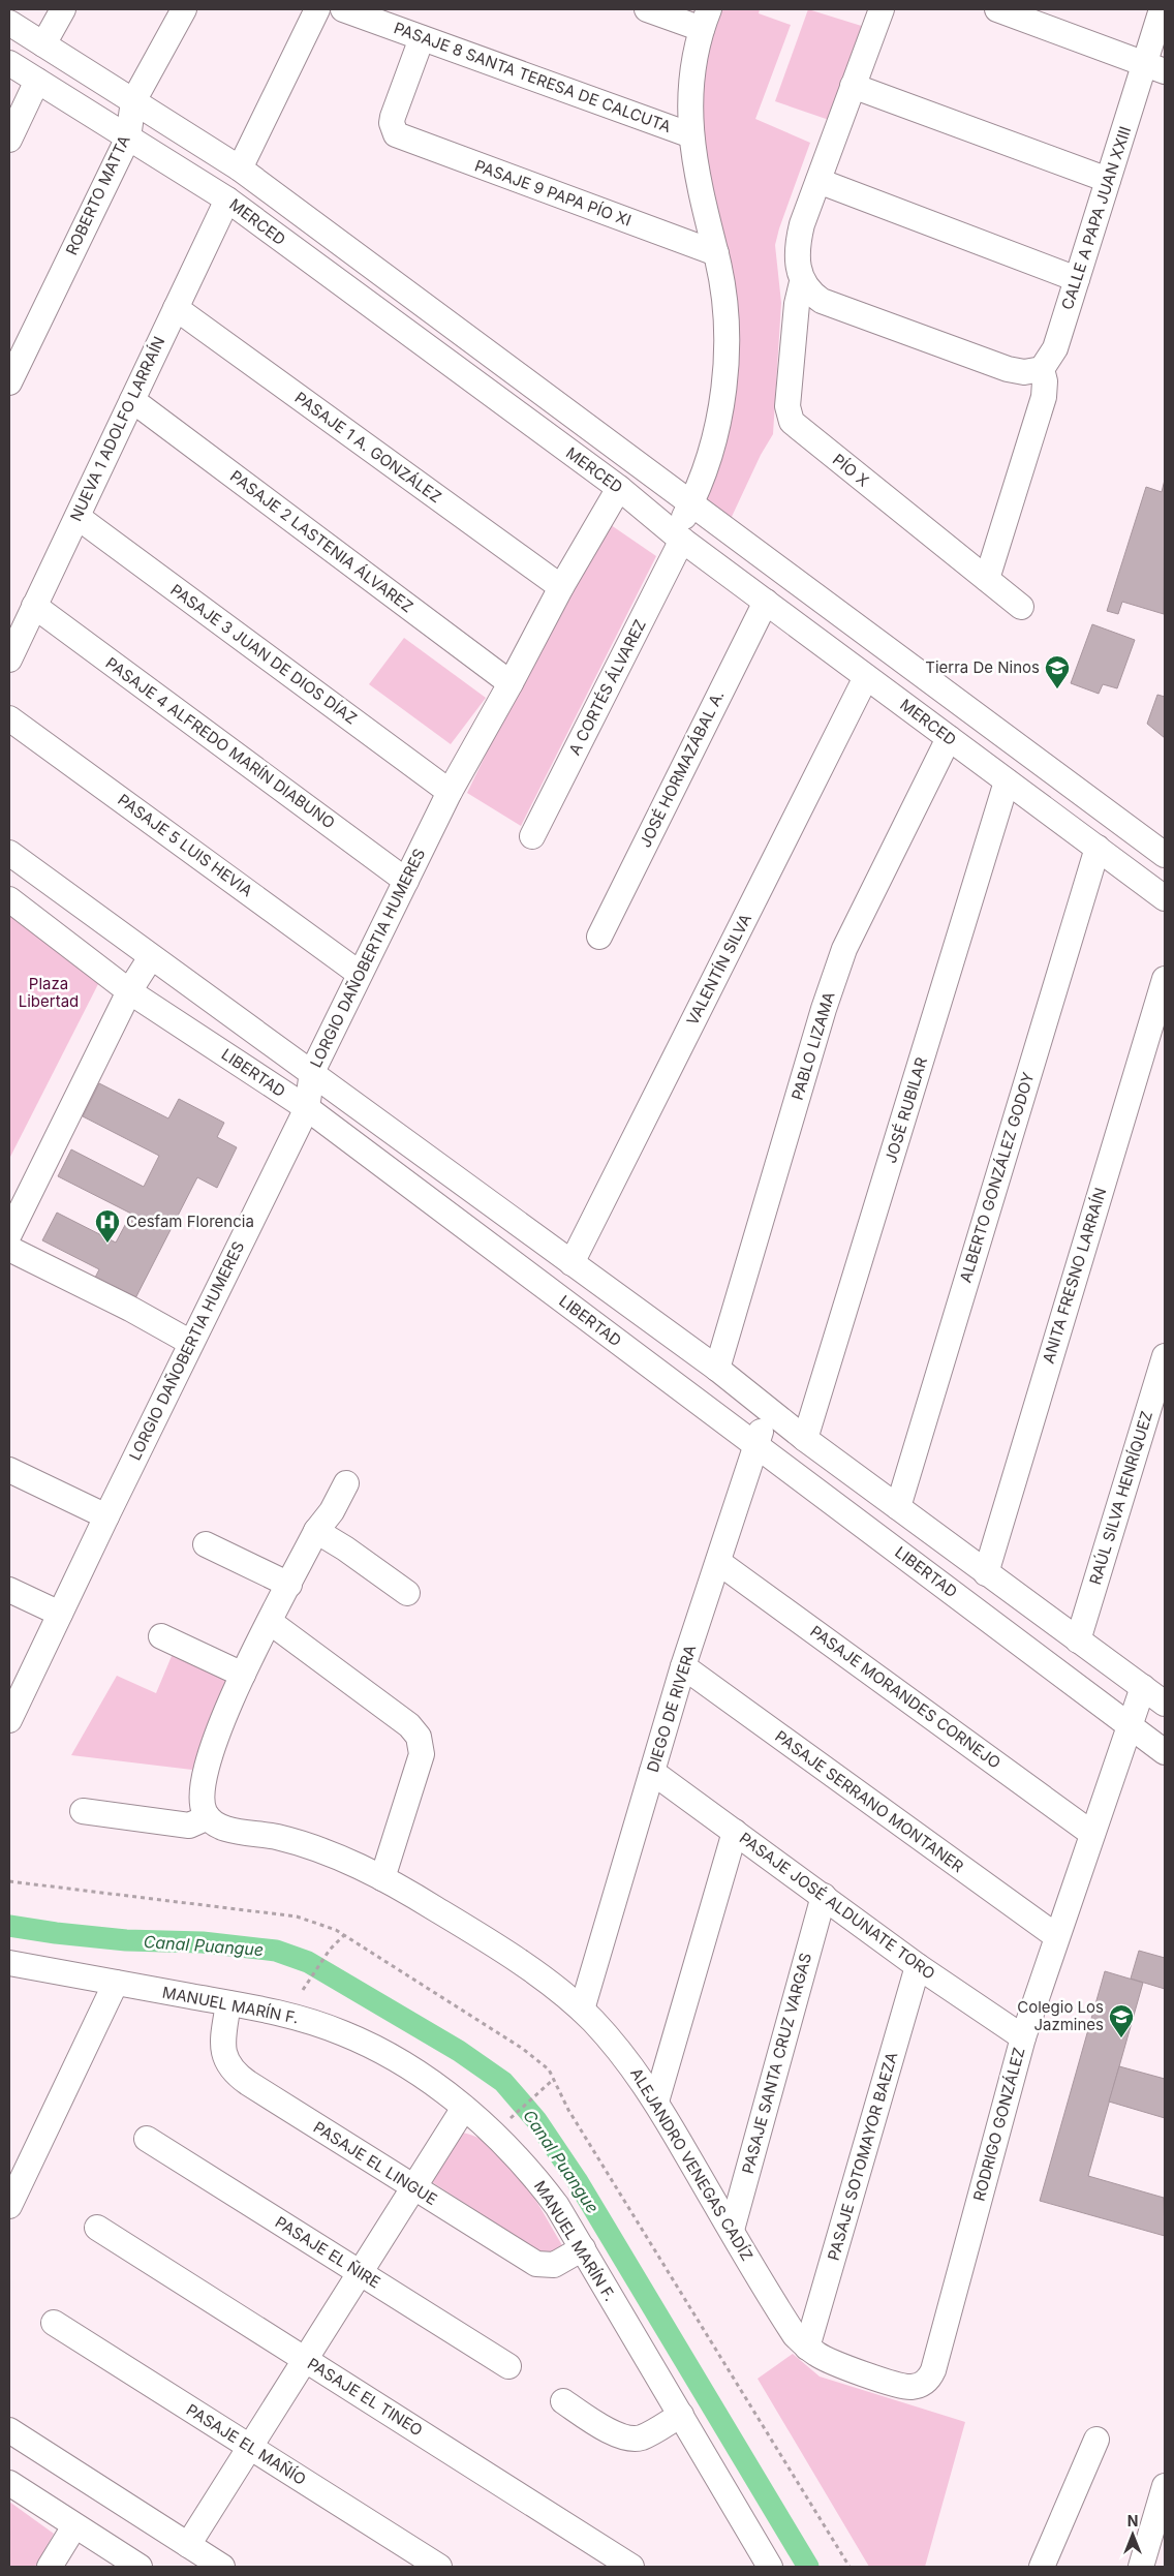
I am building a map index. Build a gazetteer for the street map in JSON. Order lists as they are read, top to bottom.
{
  "streets": {
    "street": [
      "PASAJE 8 SANTA TERESA DE CALCUTA",
      "PASAJE 9 PAPA PÍO XI",
      "ROBERTO MATTA",
      "CALLE A PAPA JUAN XXIII",
      "MERCED",
      "NUEVA 1 ADOLFO LARRAÍN",
      "PASAJE 1 A. GONZÁLEZ",
      "PÍO X",
      "PASAJE 2 LASTENIA ÁLVAREZ",
      "PASAJE 3 JUAN DE DIOS DÍAZ",
      "A CORTÉS ÁLVAREZ",
      "PASAJE 4 ALFREDO MARÍN DIABUNO",
      "JOSÉ HORMAZÁBAL A.",
      "PASAJE 5 LUIS HEVIA",
      "LORGIO DAÑOBERTIA HUMERES",
      "VALENTÍN SILVA",
      "PABLO LIZAMA",
      "LIBERTAD",
      "JOSÉ RUBILAR",
      "ALBERTO GONZÁLEZ GODOY",
      "ANITA FRESNO LARRAÍN",
      "RAÚL SILVA HENRÍQUEZ",
      "PASAJE MORANDES CORNEJO",
      "DIEGO DE RIVERA",
      "PASAJE SERRANO MONTANER",
      "PASAJE JOSÉ ALDUNATE TORO",
      "MANUEL MARÍN F.",
      "PASAJE SANTA CRUZ VARGAS",
      "RODRIGO GONZÁLEZ",
      "PASAJE SOTOMAYOR BAEZA",
      "PASAJE EL LINGUE",
      "ALEJANDRO VENEGAS CADÍZ",
      "PASAJE EL ÑIRE",
      "PASAJE EL TINEO",
      "PASAJE EL MAÑÍO"
    ]
  },
  "crossings": [
    ["PASAJE 8 SANTA TERESA DE CALCUTA", "PASAJE 9 PAPA PÍO XI"],
    ["PASAJE 8 SANTA TERESA DE CALCUTA", "A CORTÉS ÁLVAREZ"],
    ["PASAJE 9 PAPA PÍO XI", "A CORTÉS ÁLVAREZ"],
    ["ROBERTO MATTA", "MERCED"],
    ["MERCED", "NUEVA 1 ADOLFO LARRAÍN"],
    ["MERCED", "A CORTÉS ÁLVAREZ"],
    ["MERCED", "JOSÉ HORMAZÁBAL A."],
    ["MERCED", "LORGIO DAÑOBERTIA HUMERES"],
    ["MERCED", "VALENTÍN SILVA"],
    ["MERCED", "PABLO LIZAMA"],
    ["MERCED", "JOSÉ RUBILAR"],
    ["MERCED", "ALBERTO GONZÁLEZ GODOY"],
    ["NUEVA 1 ADOLFO LARRAÍN", "PASAJE 1 A. GONZÁLEZ"],
    ["NUEVA 1 ADOLFO LARRAÍN", "PASAJE 2 LASTENIA ÁLVAREZ"],
    ["NUEVA 1 ADOLFO LARRAÍN", "PASAJE 3 JUAN DE DIOS DÍAZ"],
    ["NUEVA 1 ADOLFO LARRAÍN", "PASAJE 4 ALFREDO MARÍN DIABUNO"],
    ["PASAJE 1 A. GONZÁLEZ", "LORGIO DAÑOBERTIA HUMERES"],
    ["PASAJE 2 LASTENIA ÁLVAREZ", "LORGIO DAÑOBERTIA HUMERES"],
    ["PASAJE 3 JUAN DE DIOS DÍAZ", "LORGIO DAÑOBERTIA HUMERES"],
    ["PASAJE 4 ALFREDO MARÍN DIABUNO", "LORGIO DAÑOBERTIA HUMERES"],
    ["PASAJE 5 LUIS HEVIA", "LORGIO DAÑOBERTIA HUMERES"],
    ["LORGIO DAÑOBERTIA HUMERES", "LIBERTAD"],
    ["LIBERTAD", "DIEGO DE RIVERA"],
    ["LIBERTAD", "RODRIGO GONZÁLEZ"],
    ["PASAJE MORANDES CORNEJO", "DIEGO DE RIVERA"],
    ["PASAJE MORANDES CORNEJO", "RODRIGO GONZÁLEZ"],
    ["DIEGO DE RIVERA", "PASAJE SERRANO MONTANER"],
    ["DIEGO DE RIVERA", "PASAJE JOSÉ ALDUNATE TORO"],
    ["DIEGO DE RIVERA", "ALEJANDRO VENEGAS CADÍZ"],
    ["PASAJE SERRANO MONTANER", "RODRIGO GONZÁLEZ"],
    ["PASAJE JOSÉ ALDUNATE TORO", "PASAJE SANTA CRUZ VARGAS"],
    ["PASAJE JOSÉ ALDUNATE TORO", "RODRIGO GONZÁLEZ"],
    ["PASAJE JOSÉ ALDUNATE TORO", "PASAJE SOTOMAYOR BAEZA"],
    ["MANUEL MARÍN F.", "PASAJE EL LINGUE"],
    ["PASAJE SANTA CRUZ VARGAS", "ALEJANDRO VENEGAS CADÍZ"],
    ["RODRIGO GONZÁLEZ", "ALEJANDRO VENEGAS CADÍZ"],
    ["PASAJE SOTOMAYOR BAEZA", "ALEJANDRO VENEGAS CADÍZ"]
  ],
  "water": ["Canal Puangue"],
  "parks": ["Plaza Libertad"],
  "places": {
    "school or university": ["Tierra De Ninos", "Colegio Los Jazmines"],
    "hospital": ["Cesfam Florencia"]
  },
  "north": "top"
}
